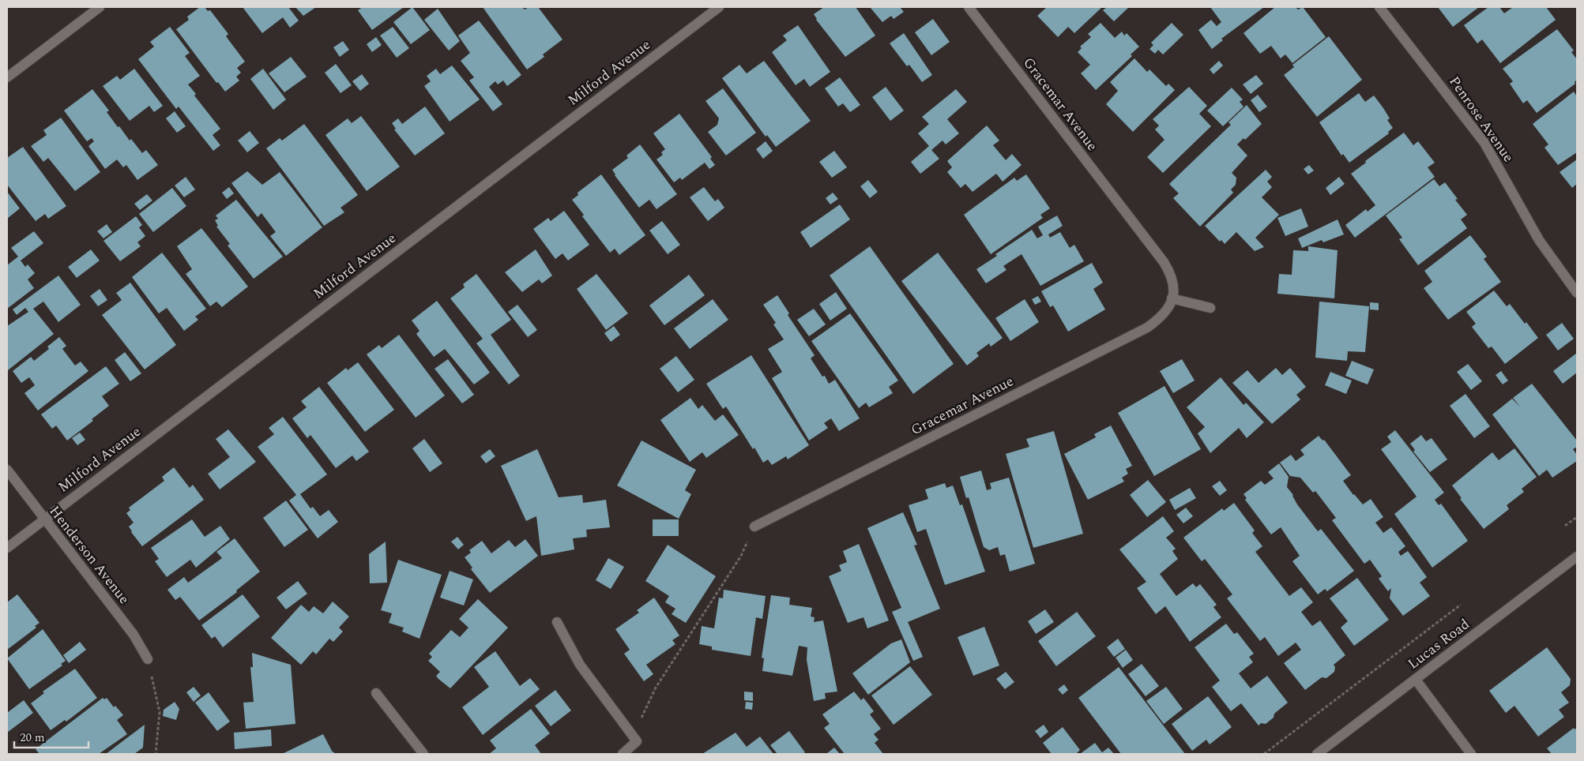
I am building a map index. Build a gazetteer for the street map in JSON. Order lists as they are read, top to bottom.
{
  "streets": {
    "street": [
      "Milford Avenue",
      "Gracemar Avenue",
      "Penrose Avenue",
      "Henderson Avenue",
      "Lucas Road"
    ]
  },
  "crossings": [
    ["Milford Avenue", "Henderson Avenue"]
  ],
  "scale_bar": "20 m"
}
